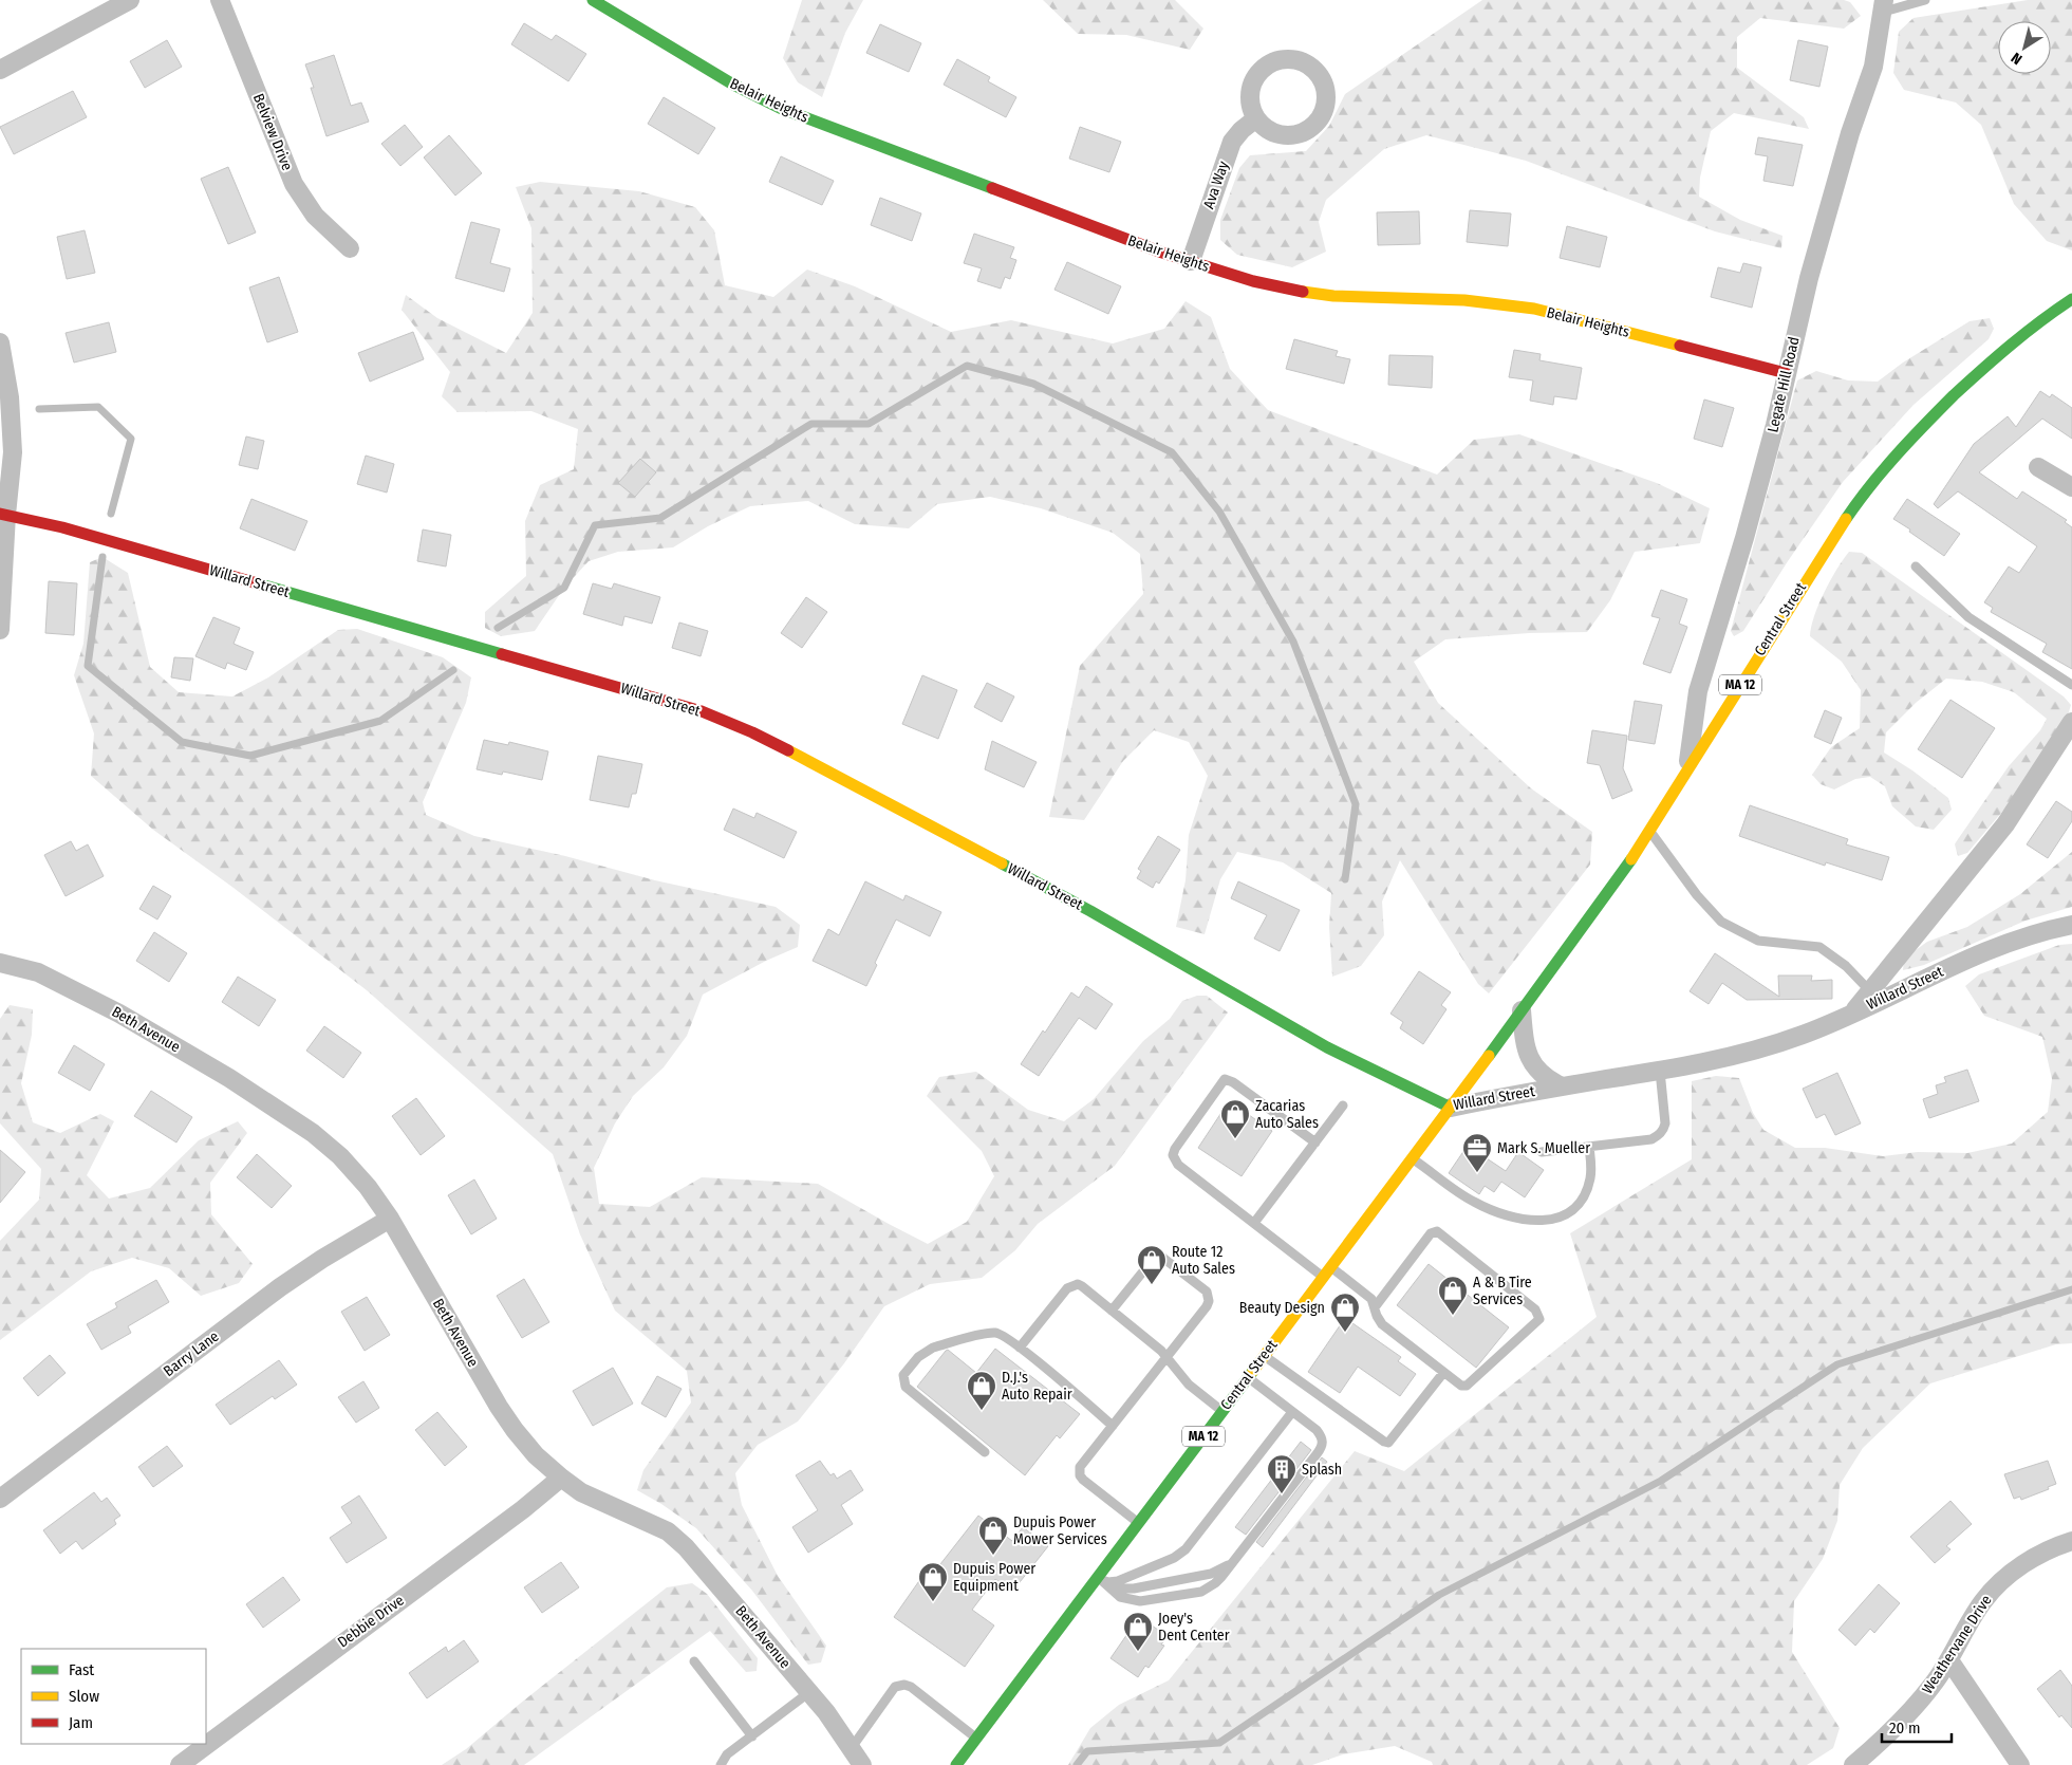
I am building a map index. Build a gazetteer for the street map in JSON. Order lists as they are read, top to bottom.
{
  "streets": {
    "street": [
      "Belair Heights",
      "Belview Drive",
      "Ava Way",
      "Legate Hill Road",
      "Willard Street",
      "Central Street",
      "MA 12",
      "Beth Avenue",
      "Barry Lane",
      "Debbie Drive",
      "Weathervane Drive"
    ]
  },
  "crossings": [
    ["Belair Heights", "Ava Way"],
    ["Belair Heights", "Legate Hill Road"],
    ["Legate Hill Road", "Central Street"],
    ["Willard Street", "Central Street"],
    ["Beth Avenue", "Barry Lane"],
    ["Beth Avenue", "Debbie Drive"]
  ],
  "places": {
    "shop": [
      "Zacarias Auto Sales",
      "Route 12 Auto Sales",
      "A & B Tire Services",
      "Beauty Design",
      "D.J.'s Auto Repair",
      "Dupuis Power Mower Services",
      "Dupuis Power Equipment",
      "Joey's Dent Center"
    ],
    "office": ["Mark S. Mueller"],
    "building": ["Splash"]
  },
  "legend": ["Fast", "Slow", "Jam"],
  "scale_bar": "20 m",
  "north": "bottom left"
}
